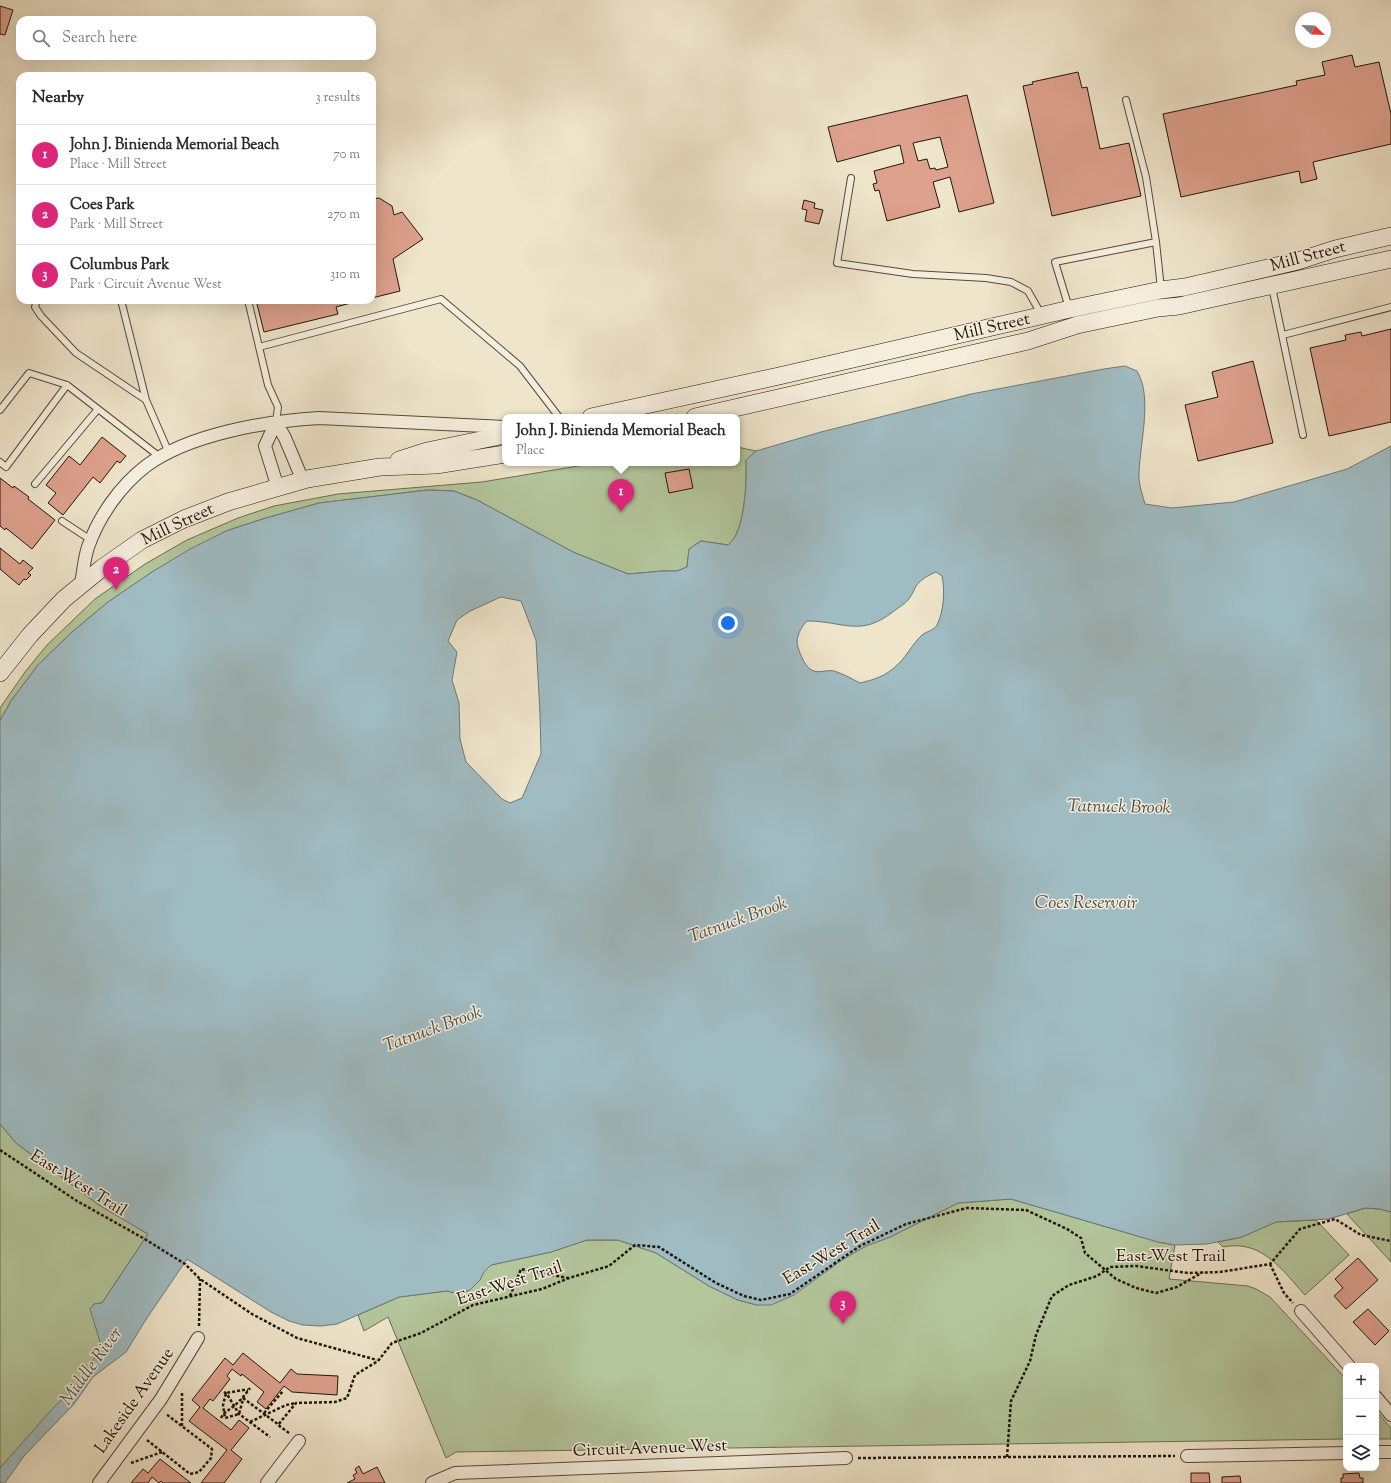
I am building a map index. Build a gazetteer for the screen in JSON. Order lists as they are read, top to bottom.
{
  "streets": {
    "main road": ["Mill Street"],
    "street": ["Lakeside Avenue", "Circuit Avenue West"],
    "path": ["East-West Trail"]
  },
  "water": ["Tatnuck Brook", "Coes Reservoir", "Middle River"],
  "north": "bottom right",
  "page": {
    "search": "Search here",
    "heading": ["Nearby", "3 results"],
    "list": [
      {
        "mark": "1",
        "name": "John J. Binienda Memorial Beach",
        "note": "Place · Mill Street",
        "value": "70 m"
      },
      {
        "mark": "2",
        "name": "Coes Park",
        "note": "Park · Mill Street",
        "value": "270 m"
      },
      {
        "mark": "3",
        "name": "Columbus Park",
        "note": "Park · Circuit Avenue West",
        "value": "310 m"
      }
    ],
    "popup": ["John J. Binienda Memorial Beach", "Place"],
    "pins": ["1", "2", "3"],
    "map_buttons": ["+", "−"]
  }
}
